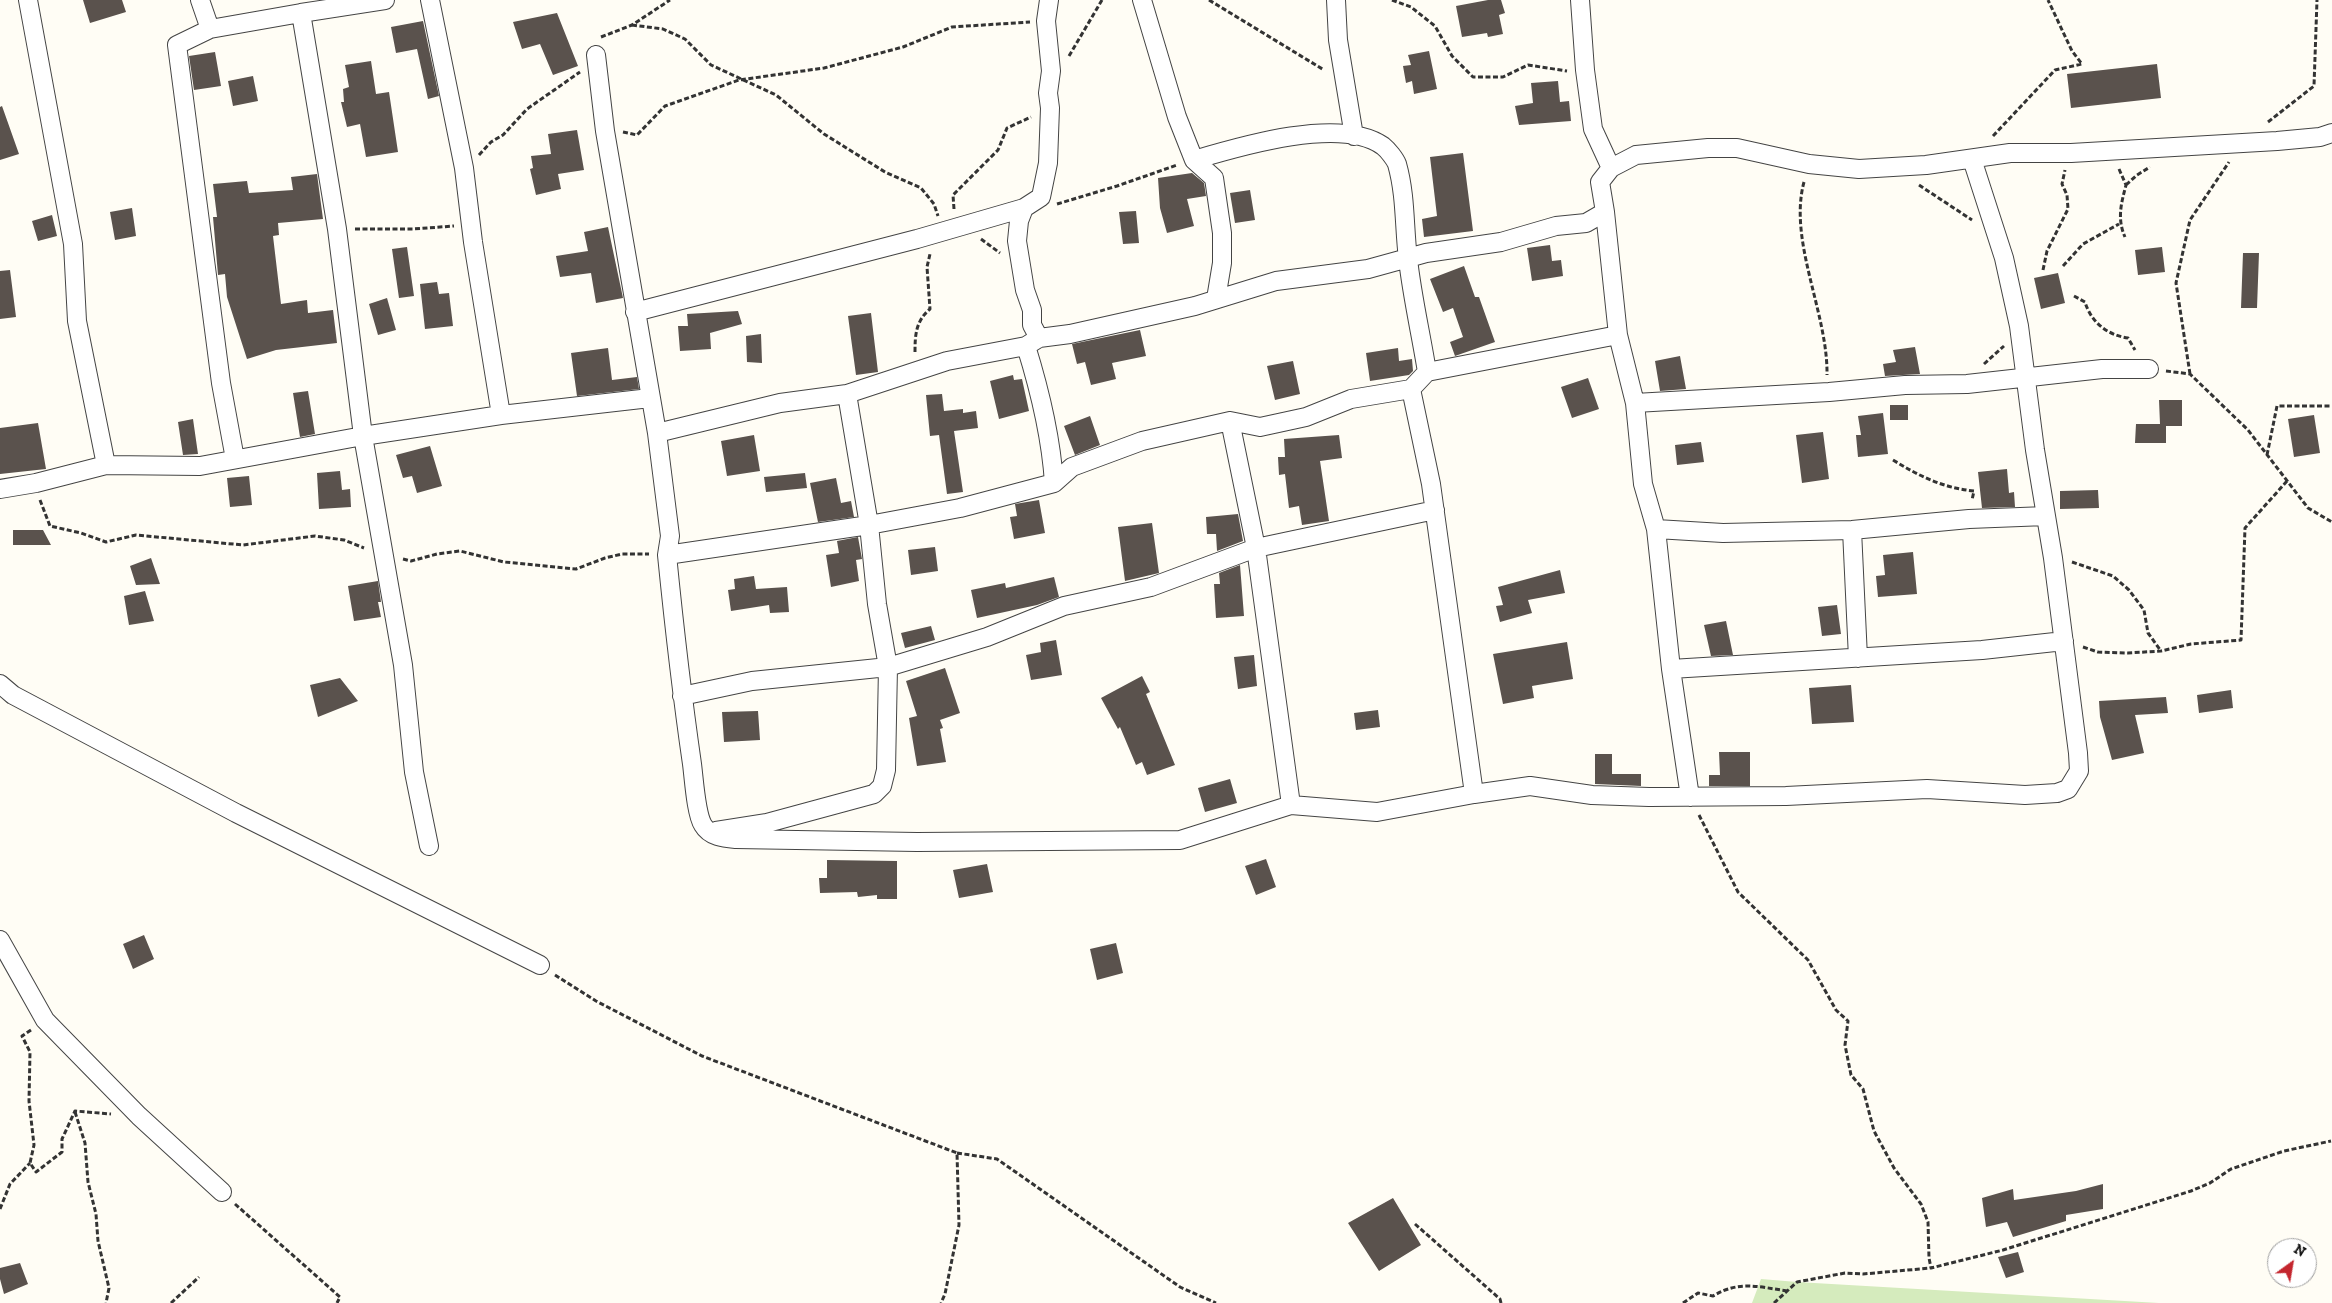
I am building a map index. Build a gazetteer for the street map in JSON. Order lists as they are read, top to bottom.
{
  "north": "top right"
}
